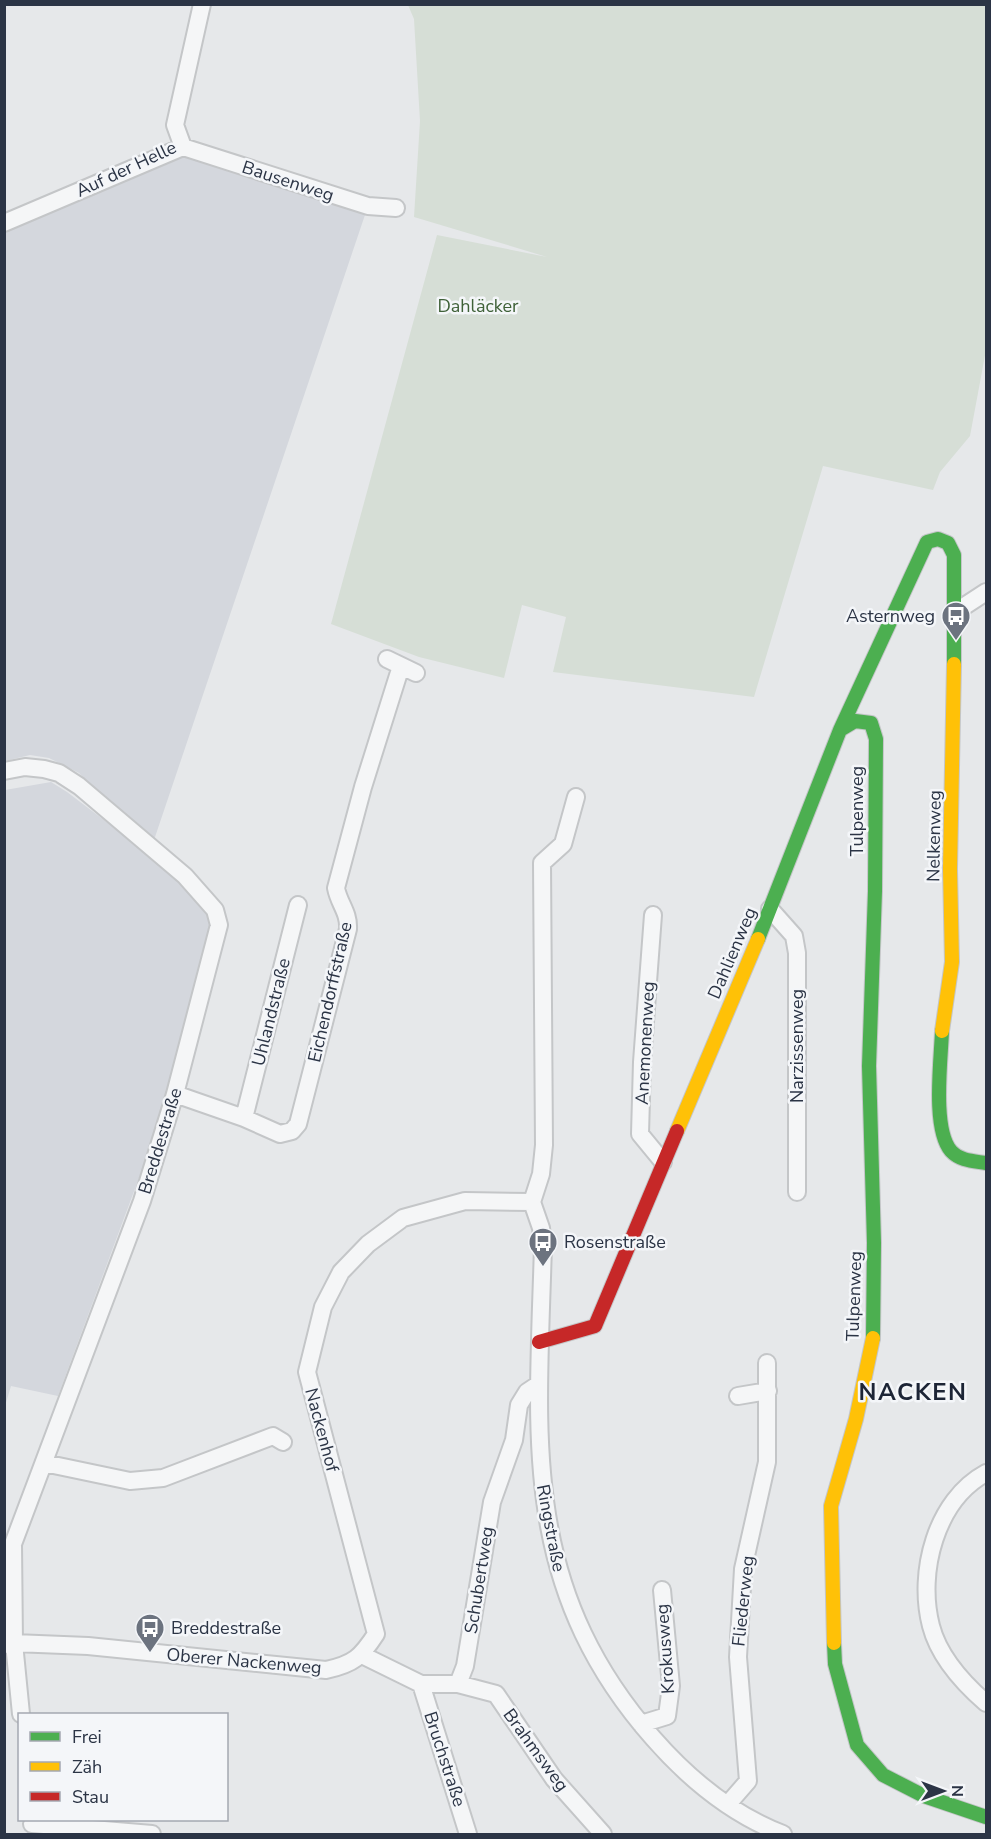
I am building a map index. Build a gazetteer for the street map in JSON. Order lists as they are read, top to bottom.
{
  "streets": {
    "street": [
      "Auf der Helle",
      "Bausenweg",
      "Tulpenweg",
      "Nelkenweg",
      "Dahlienweg",
      "Eichendorffstraße",
      "Uhlandstraße",
      "Anemonenweg",
      "Narzissenweg",
      "Breddestraße",
      "Nackenhof",
      "Ringstraße",
      "Schubertweg",
      "Fliederweg",
      "Krokusweg",
      "Oberer Nackenweg",
      "Brahmsweg",
      "Bruchstraße"
    ]
  },
  "crossings": [
    ["Auf der Helle", "Bausenweg"],
    ["Tulpenweg", "Dahlienweg"],
    ["Nelkenweg", "Dahlienweg"],
    ["Dahlienweg", "Anemonenweg"],
    ["Dahlienweg", "Narzissenweg"],
    ["Dahlienweg", "Ringstraße"],
    ["Eichendorffstraße", "Uhlandstraße"],
    ["Eichendorffstraße", "Breddestraße"],
    ["Breddestraße", "Oberer Nackenweg"],
    ["Nackenhof", "Ringstraße"],
    ["Nackenhof", "Oberer Nackenweg"],
    ["Ringstraße", "Schubertweg"],
    ["Ringstraße", "Fliederweg"],
    ["Ringstraße", "Krokusweg"],
    ["Schubertweg", "Brahmsweg"]
  ],
  "districts": ["NACKEN"],
  "parks": ["Dahläcker"],
  "places": {
    "bus stop": ["Asternweg", "Rosenstraße", "Breddestraße"]
  },
  "legend": ["Frei", "Zäh", "Stau"],
  "north": "right"
}
